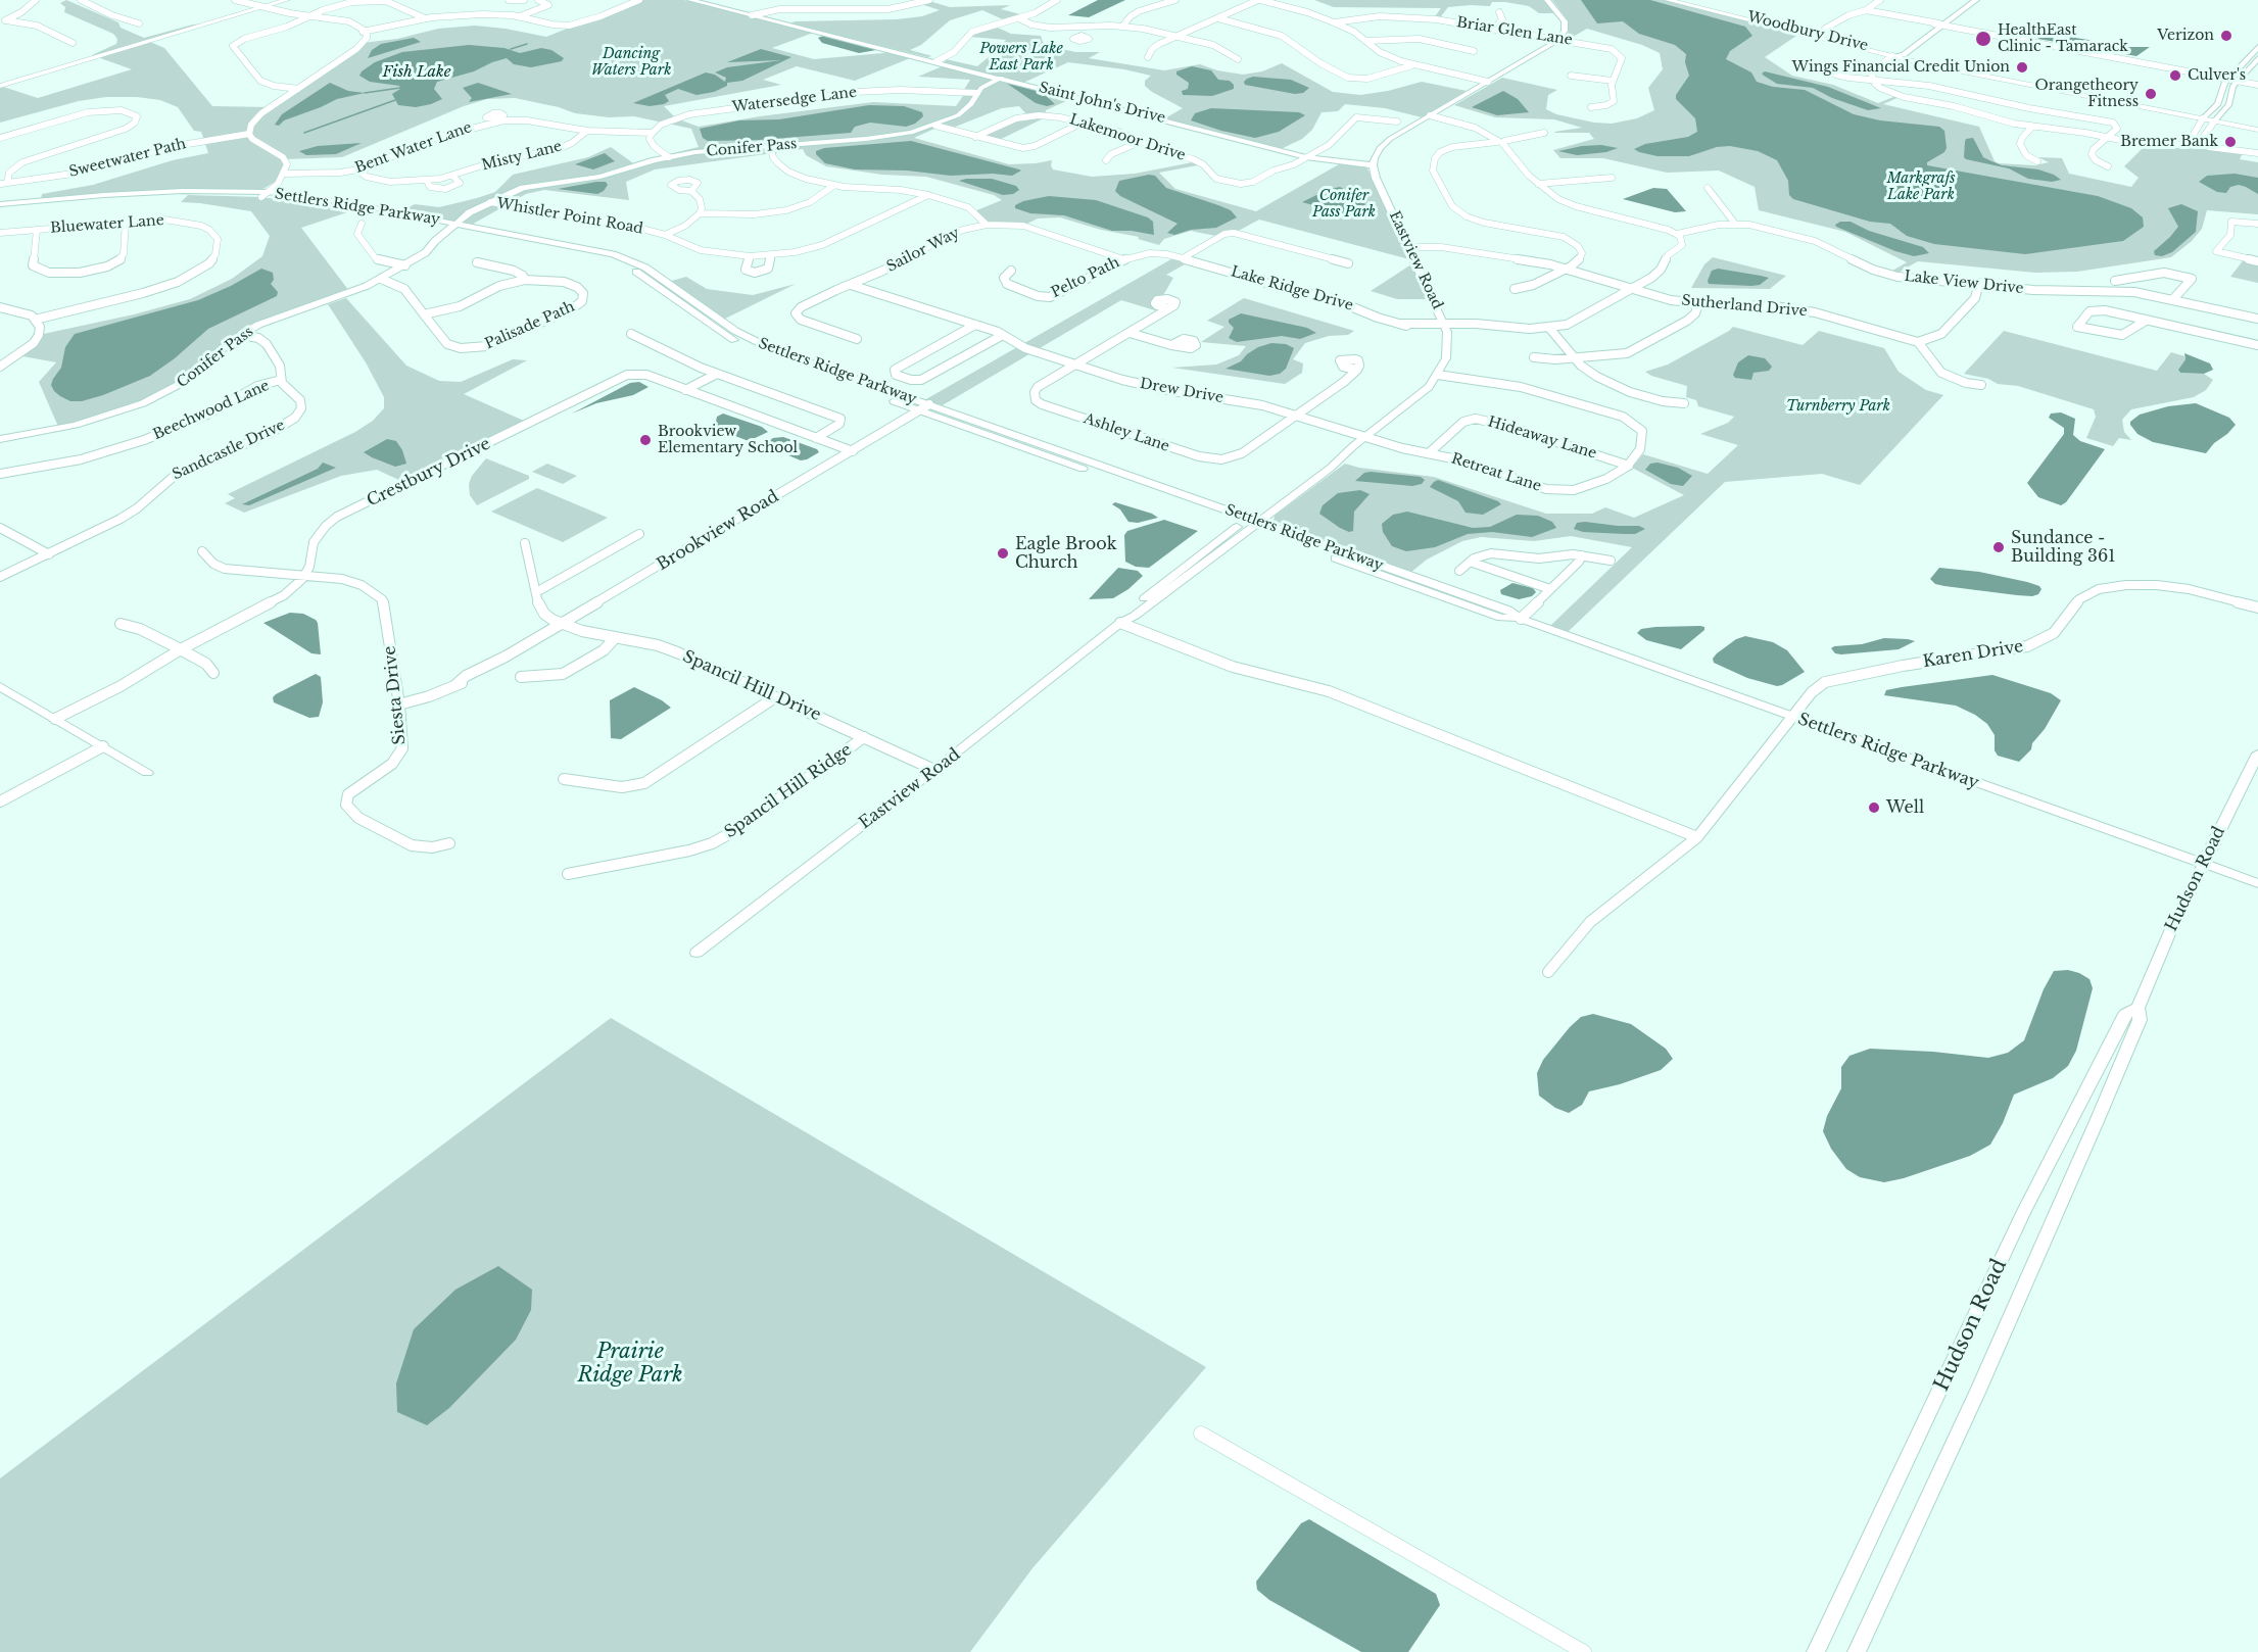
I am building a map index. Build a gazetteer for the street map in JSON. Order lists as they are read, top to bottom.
{
  "streets": {
    "main road": ["Woodbury Drive"],
    "street": [
      "Briar Glen Lane",
      "Watersedge Lane",
      "Saint John's Drive",
      "Lakemoor Drive",
      "Bent Water Lane",
      "Conifer Pass",
      "Misty Lane",
      "Sweetwater Path",
      "Settlers Ridge Parkway",
      "Whistler Point Road",
      "Bluewater Lane",
      "Sailor Way",
      "Eastview Road",
      "Pelto Path",
      "Lake View Drive",
      "Lake Ridge Drive",
      "Sutherland Drive",
      "Palisade Path",
      "Drew Drive",
      "Beechwood Lane",
      "Ashley Lane",
      "Hideaway Lane",
      "Sandcastle Drive",
      "Crestbury Drive",
      "Retreat Lane",
      "Brookview Road",
      "Karen Drive",
      "Spancil Hill Drive",
      "Siesta Drive",
      "Spancil Hill Ridge",
      "Hudson Road"
    ]
  },
  "crossings": [
    ["Watersedge Lane", "Bent Water Lane"],
    ["Watersedge Lane", "Conifer Pass"],
    ["Saint John's Drive", "Lakemoor Drive"],
    ["Saint John's Drive", "Conifer Pass"],
    ["Saint John's Drive", "Eastview Road"],
    ["Bent Water Lane", "Misty Lane"],
    ["Conifer Pass", "Settlers Ridge Parkway"],
    ["Conifer Pass", "Whistler Point Road"],
    ["Conifer Pass", "Palisade Path"],
    ["Conifer Pass", "Sandcastle Drive"],
    ["Settlers Ridge Parkway", "Eastview Road"],
    ["Settlers Ridge Parkway", "Brookview Road"],
    ["Settlers Ridge Parkway", "Karen Drive"],
    ["Settlers Ridge Parkway", "Hudson Road"],
    ["Sailor Way", "Pelto Path"],
    ["Sailor Way", "Drew Drive"],
    ["Eastview Road", "Lake Ridge Drive"],
    ["Eastview Road", "Sutherland Drive"],
    ["Eastview Road", "Drew Drive"],
    ["Eastview Road", "Retreat Lane"],
    ["Eastview Road", "Spancil Hill Drive"],
    ["Pelto Path", "Lake Ridge Drive"],
    ["Lake View Drive", "Lake Ridge Drive"],
    ["Lake Ridge Drive", "Sutherland Drive"],
    ["Drew Drive", "Ashley Lane"],
    ["Drew Drive", "Retreat Lane"],
    ["Beechwood Lane", "Sandcastle Drive"],
    ["Hideaway Lane", "Retreat Lane"],
    ["Crestbury Drive", "Brookview Road"],
    ["Crestbury Drive", "Siesta Drive"],
    ["Brookview Road", "Spancil Hill Drive"],
    ["Brookview Road", "Siesta Drive"],
    ["Spancil Hill Drive", "Spancil Hill Ridge"]
  ],
  "water": ["Fish Lake"],
  "parks": [
    "Powers Lake East Park",
    "Dancing Waters Park",
    "Markgrafs Lake Park",
    "Conifer Pass Park",
    "Turnberry Park",
    "Prairie Ridge Park"
  ],
  "places": [
    "Verizon",
    "HealthEast Clinic - Tamarack",
    "Wings Financial Credit Union",
    "Culver's",
    "Orangetheory Fitness",
    "Bremer Bank",
    "Brookview Elementary School",
    "Sundance - Building 361",
    "Eagle Brook Church",
    "Well"
  ]
}
